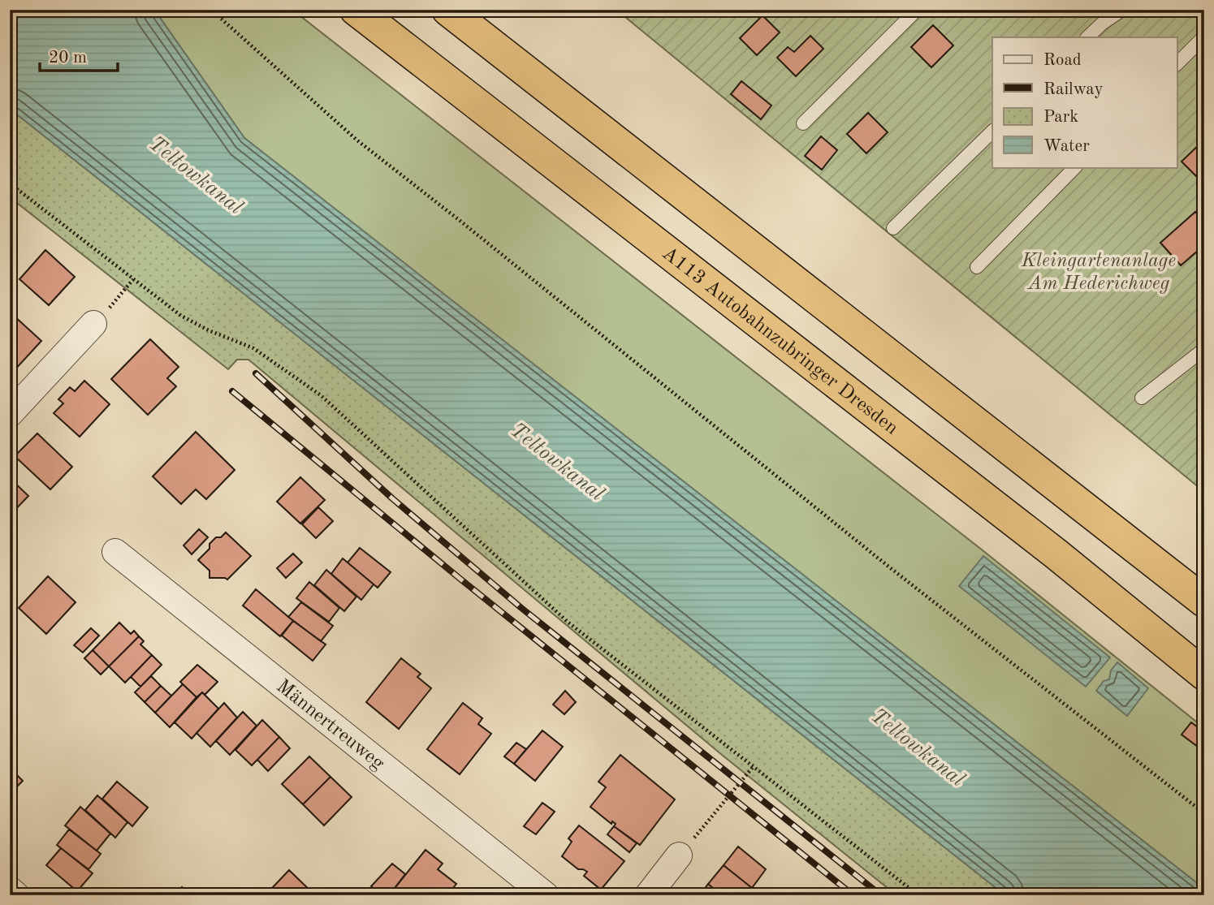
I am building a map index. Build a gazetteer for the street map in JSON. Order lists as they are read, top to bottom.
{
  "streets": {
    "highway": ["A113 Autobahnzubringer Dresden"],
    "street": ["Männertreuweg"]
  },
  "water": ["Teltowkanal"],
  "parks": ["Kleingartenanlage Am Hederichweg"],
  "legend": [
    "Road",
    "Railway",
    "Park",
    "Water"
  ],
  "scale_bar": "20 m"
}
